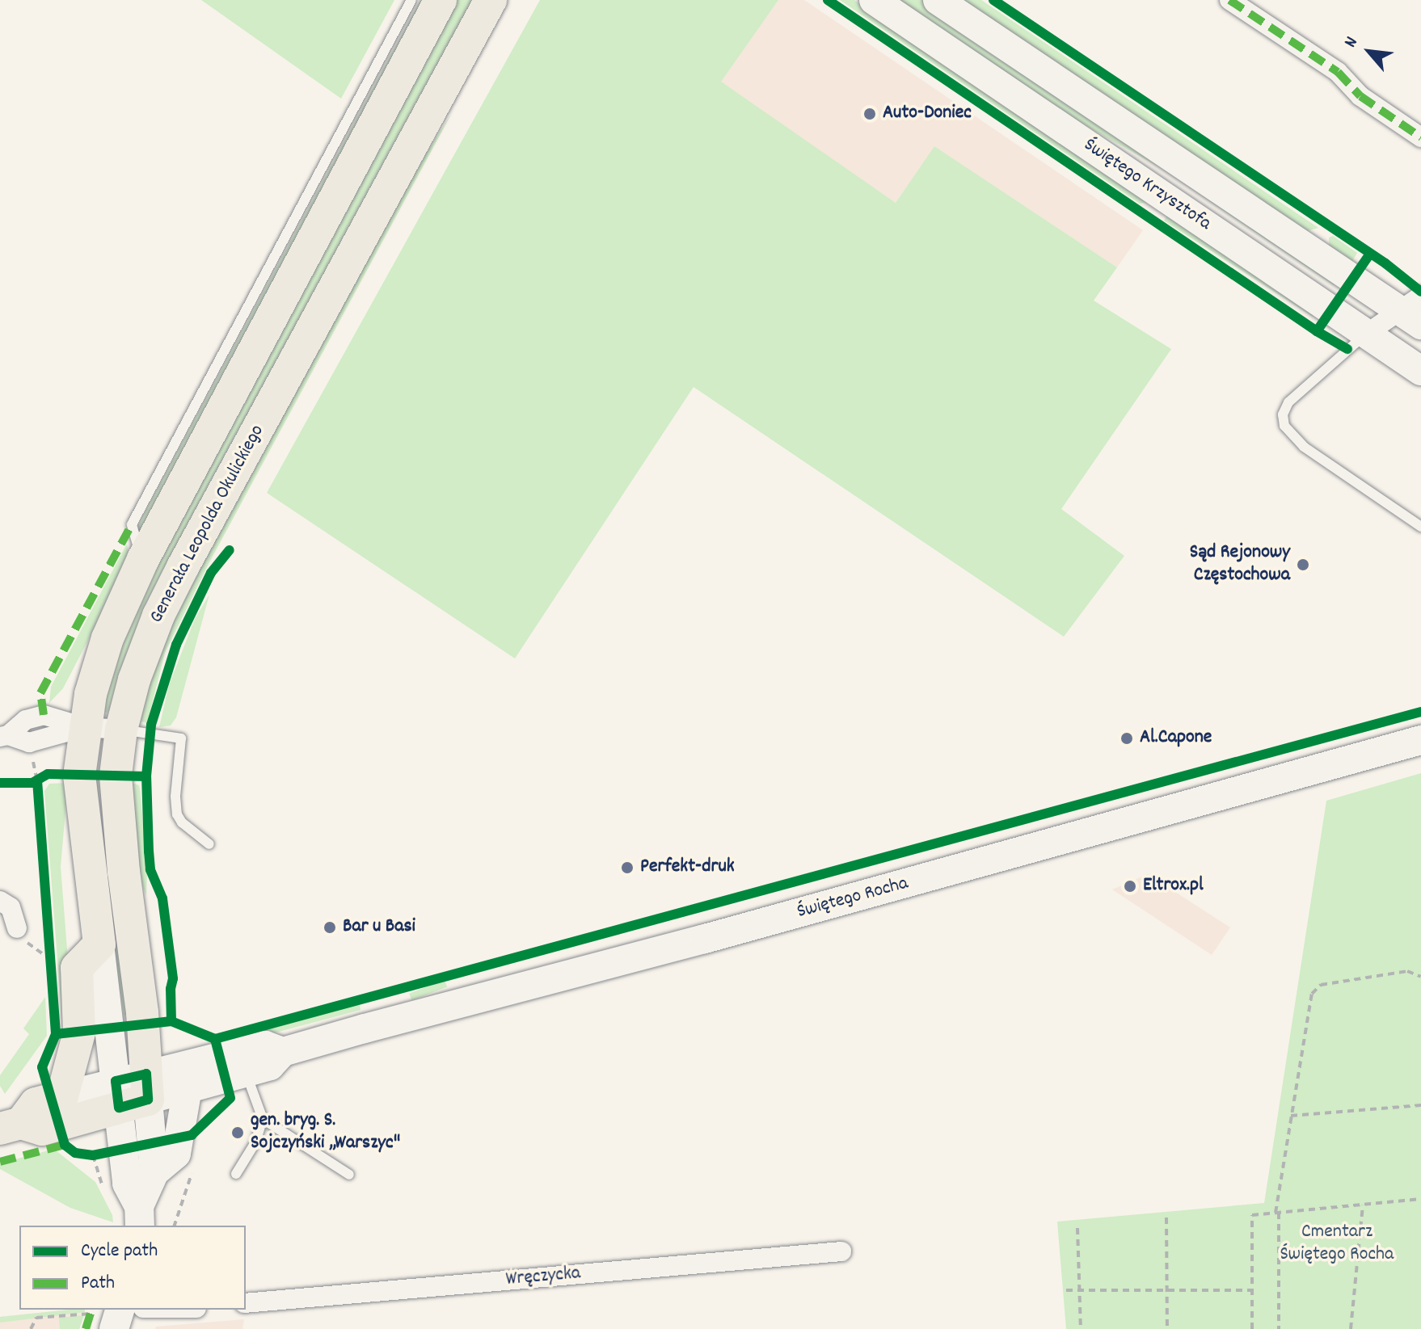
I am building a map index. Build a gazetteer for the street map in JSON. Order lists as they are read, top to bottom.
{
  "streets": {
    "main road": ["Świętego Krzysztofa", "Generała Leopolda Okulickiego", "Świętego Rocha"],
    "street": ["Wręczycka"]
  },
  "crossings": [
    ["Generała Leopolda Okulickiego", "Świętego Rocha"]
  ],
  "parks": ["Cmentarz Świętego Rocha"],
  "places": [
    "Auto-Doniec",
    "Sąd Rejonowy Częstochowa",
    "Al.Capone",
    "Perfekt-druk",
    "Eltrox.pl",
    "Bar u Basi",
    "gen. bryg. S. Sojczyński „Warszyc\""
  ],
  "legend": ["Cycle path", "Path"],
  "north": "top left"
}
